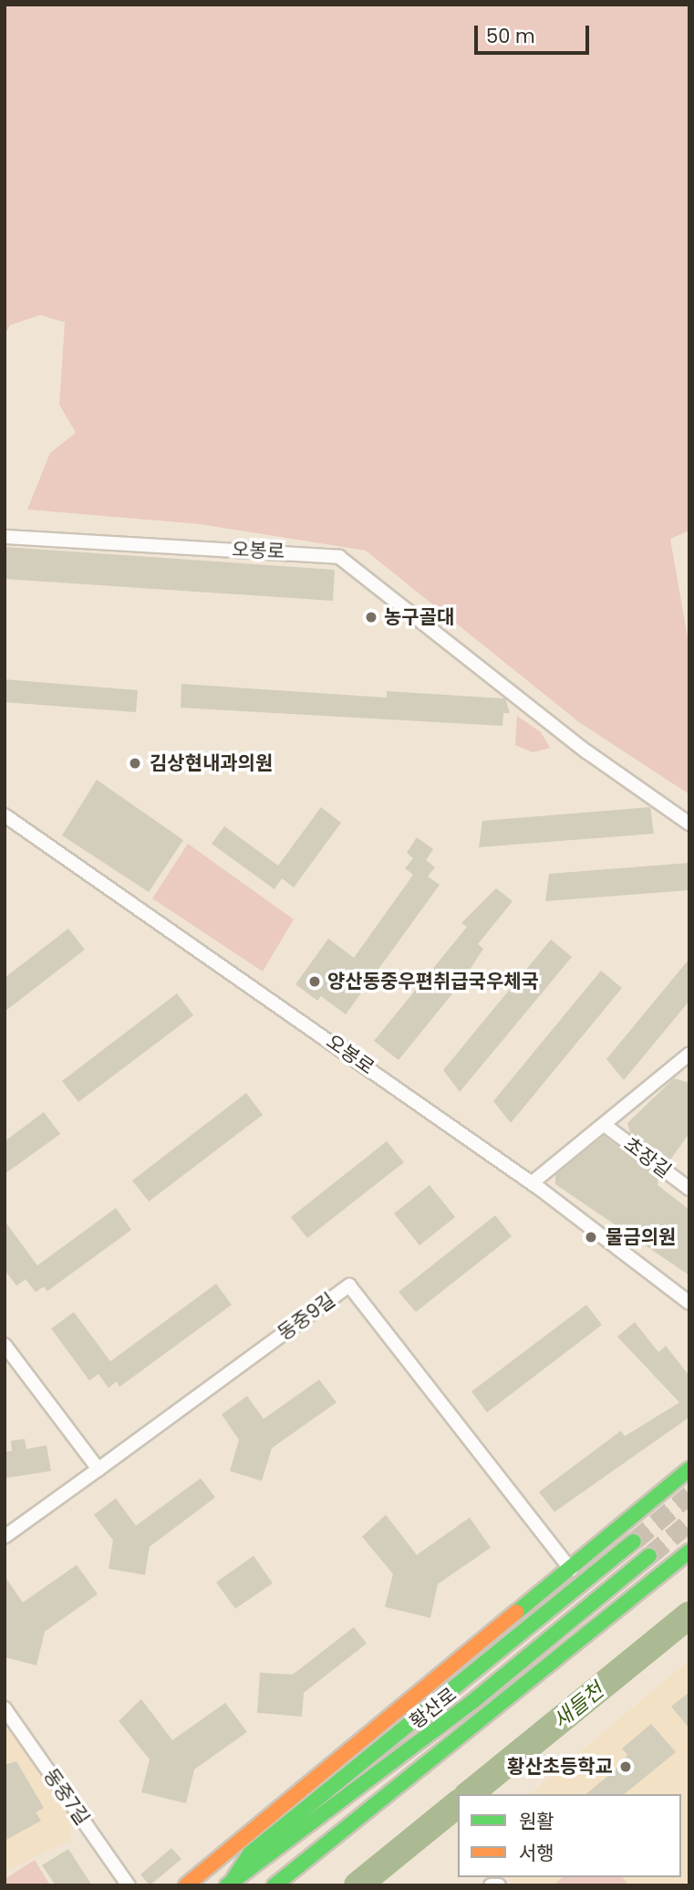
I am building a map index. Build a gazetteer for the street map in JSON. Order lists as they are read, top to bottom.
{
  "streets": {
    "main road": ["황산로"],
    "street": [
      "오봉로",
      "초장길",
      "동중9길",
      "동중7길"
    ]
  },
  "crossings": [
    ["오봉로", "초장길"]
  ],
  "water": ["새들천"],
  "places": [
    "농구골대",
    "김상현내과의원",
    "양산동중우편취급국우체국",
    "물금의원",
    "황산초등학교"
  ],
  "legend": ["원활", "서행"],
  "scale_bar": "50 m"
}
